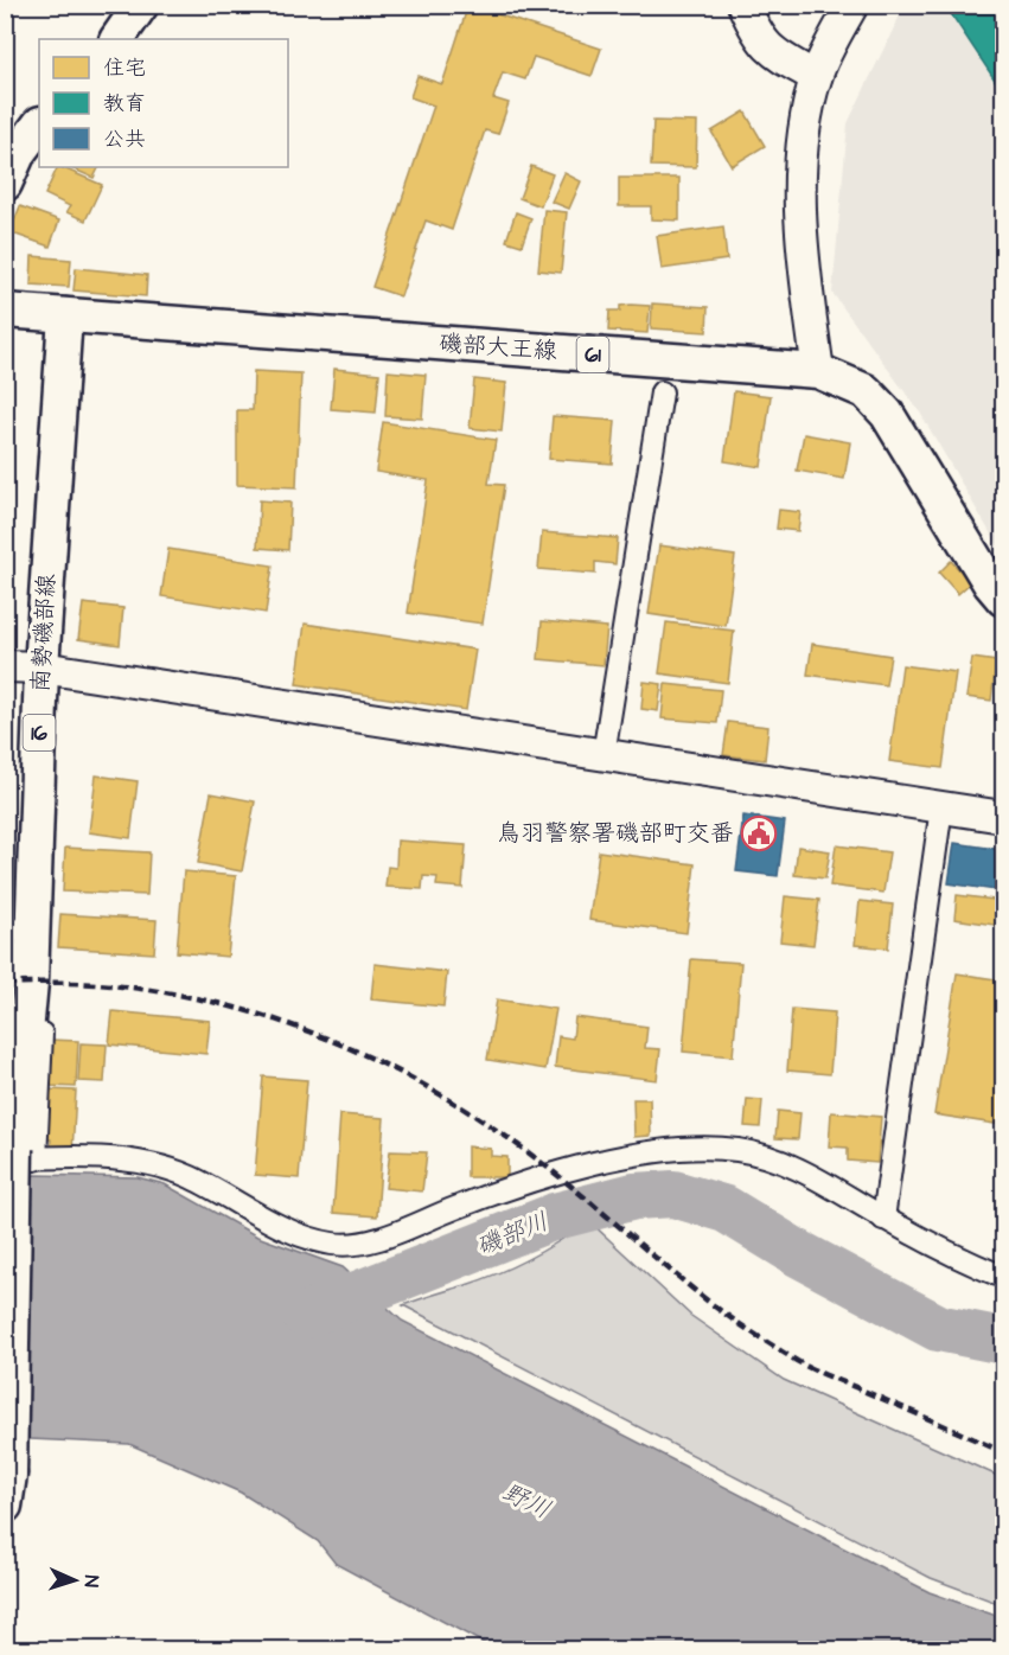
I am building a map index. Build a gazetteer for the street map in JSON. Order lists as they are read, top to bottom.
{
  "streets": {
    "main road": [
      "磯部大王線",
      "61",
      "南勢磯部線",
      "16"
    ]
  },
  "crossings": [
    ["磯部大王線", "南勢磯部線"]
  ],
  "water": ["磯部川", "野川"],
  "places": {
    "public building": ["鳥羽警察署磯部町交番"]
  },
  "legend": ["住宅", "教育", "公共"],
  "north": "right"
}
